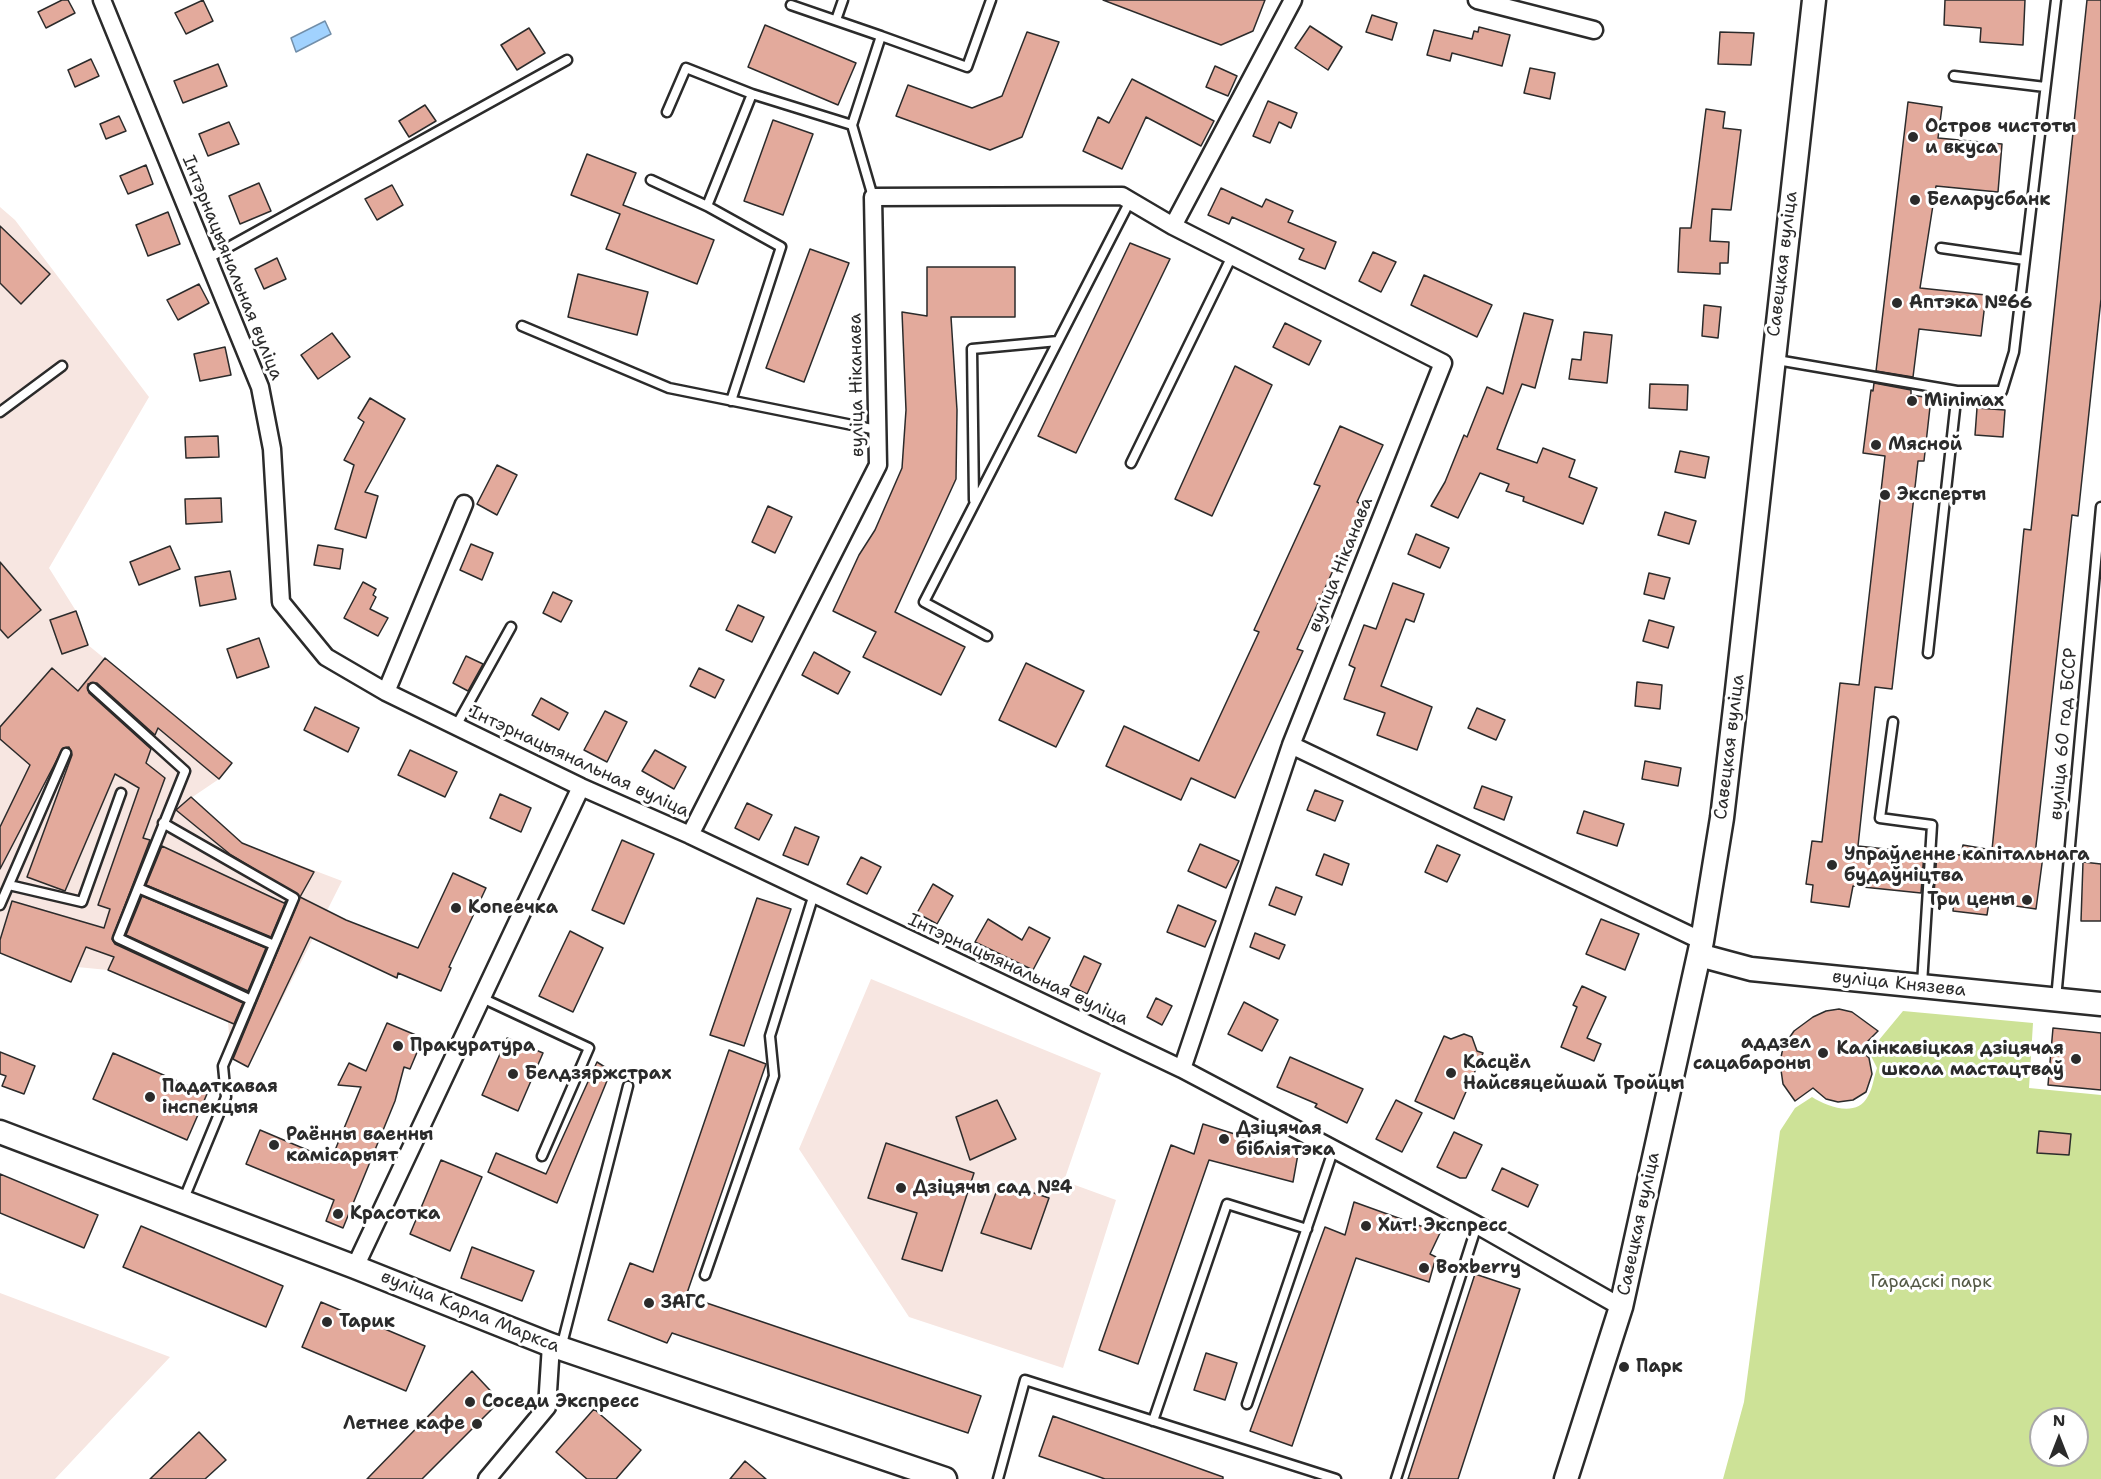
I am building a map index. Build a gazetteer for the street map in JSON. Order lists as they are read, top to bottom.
{
  "streets": {
    "main road": ["Савецкая вуліца", "вуліца Князева", "вуліца Карла Маркса"],
    "street": ["Інтэрнацыянальная вуліца", "вуліца Ніканава"],
    "lane": ["вуліца 60 год БССР"]
  },
  "crossings": [
    ["Савецкая вуліца", "Інтэрнацыянальная вуліца"],
    ["Савецкая вуліца", "вуліца Князева"],
    ["Інтэрнацыянальная вуліца", "вуліца Ніканава"],
    ["вуліца 60 год БССР", "вуліца Князева"]
  ],
  "parks": ["Гарадскі парк"],
  "places": [
    "Остров чистоты и вкуса",
    "Беларусбанк",
    "Аптэка №66",
    "Minimax",
    "Мясной",
    "Эксперты",
    "Упраўленне капітальнага будаўніцтва",
    "Три цены",
    "Копеечка",
    "Пракуратура",
    "аддзел сацабароны",
    "Калінкавіцкая дзіцячая школа мастацтваў",
    "Касцёл Найсвяцейшай Тройцы",
    "Белдзяржстрах",
    "Падаткавая інспекцыя",
    "Дзіцячая бібліятэка",
    "Раённы ваенны камісарыят",
    "Дзіцячы сад №4",
    "Красотка",
    "Хит! Экспресс",
    "Boxberry",
    "ЗАГС",
    "Тарик",
    "Парк",
    "Соседи Экспресс",
    "Летнее кафе"
  ],
  "north": "top"
}
